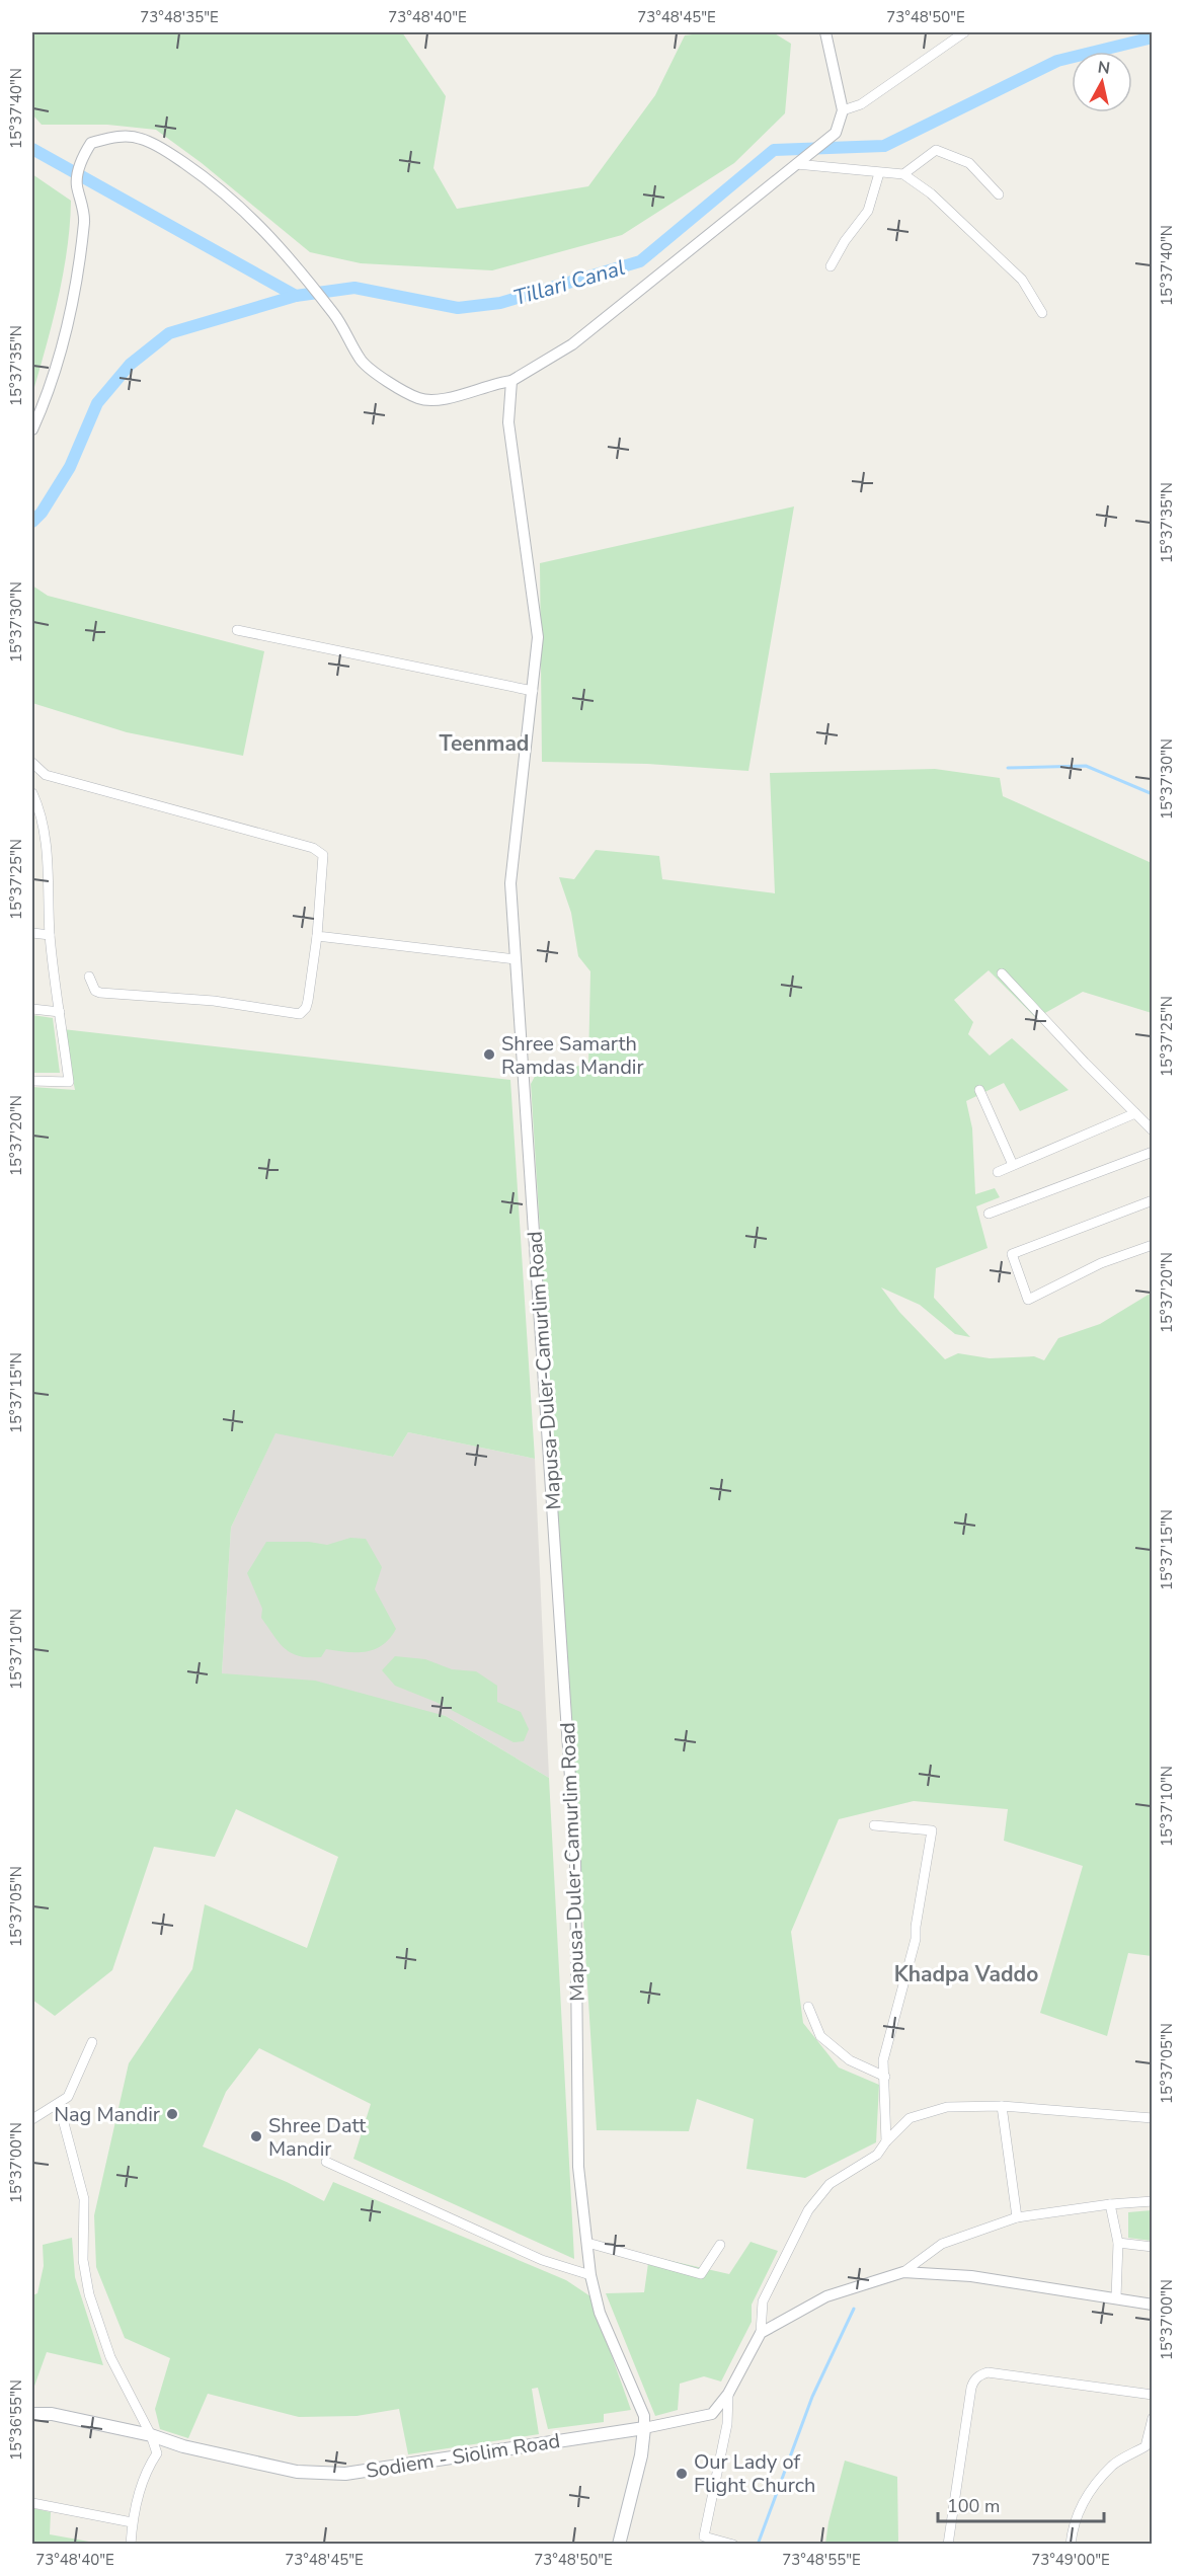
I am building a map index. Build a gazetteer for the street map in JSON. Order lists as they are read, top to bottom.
{
  "streets": {
    "main road": ["Sodiem - Siolim Road"],
    "street": ["Mapusa-Duler-Camurlim Road"]
  },
  "crossings": [
    ["Mapusa-Duler-Camurlim Road", "Sodiem - Siolim Road"]
  ],
  "districts": ["Teenmad", "Khadpa Vaddo"],
  "water": ["Tillari Canal"],
  "places": [
    "Shree Samarth Ramdas Mandir",
    "Nag Mandir",
    "Shree Datt Mandir",
    "Our Lady of Flight Church"
  ],
  "scale_bar": "100 m",
  "north": "top",
  "coordinates": [
    "73°48'35\"E",
    "73°48'40\"E",
    "73°48'45\"E",
    "73°48'50\"E",
    "15°37'40\"N",
    "15°37'35\"N",
    "15°37'30\"N",
    "15°37'25\"N",
    "15°37'20\"N",
    "15°37'15\"N",
    "15°37'10\"N",
    "15°37'05\"N",
    "15°37'00\"N",
    "15°36'55\"N",
    "73°48'55\"E",
    "73°49'00\"E"
  ]
}
